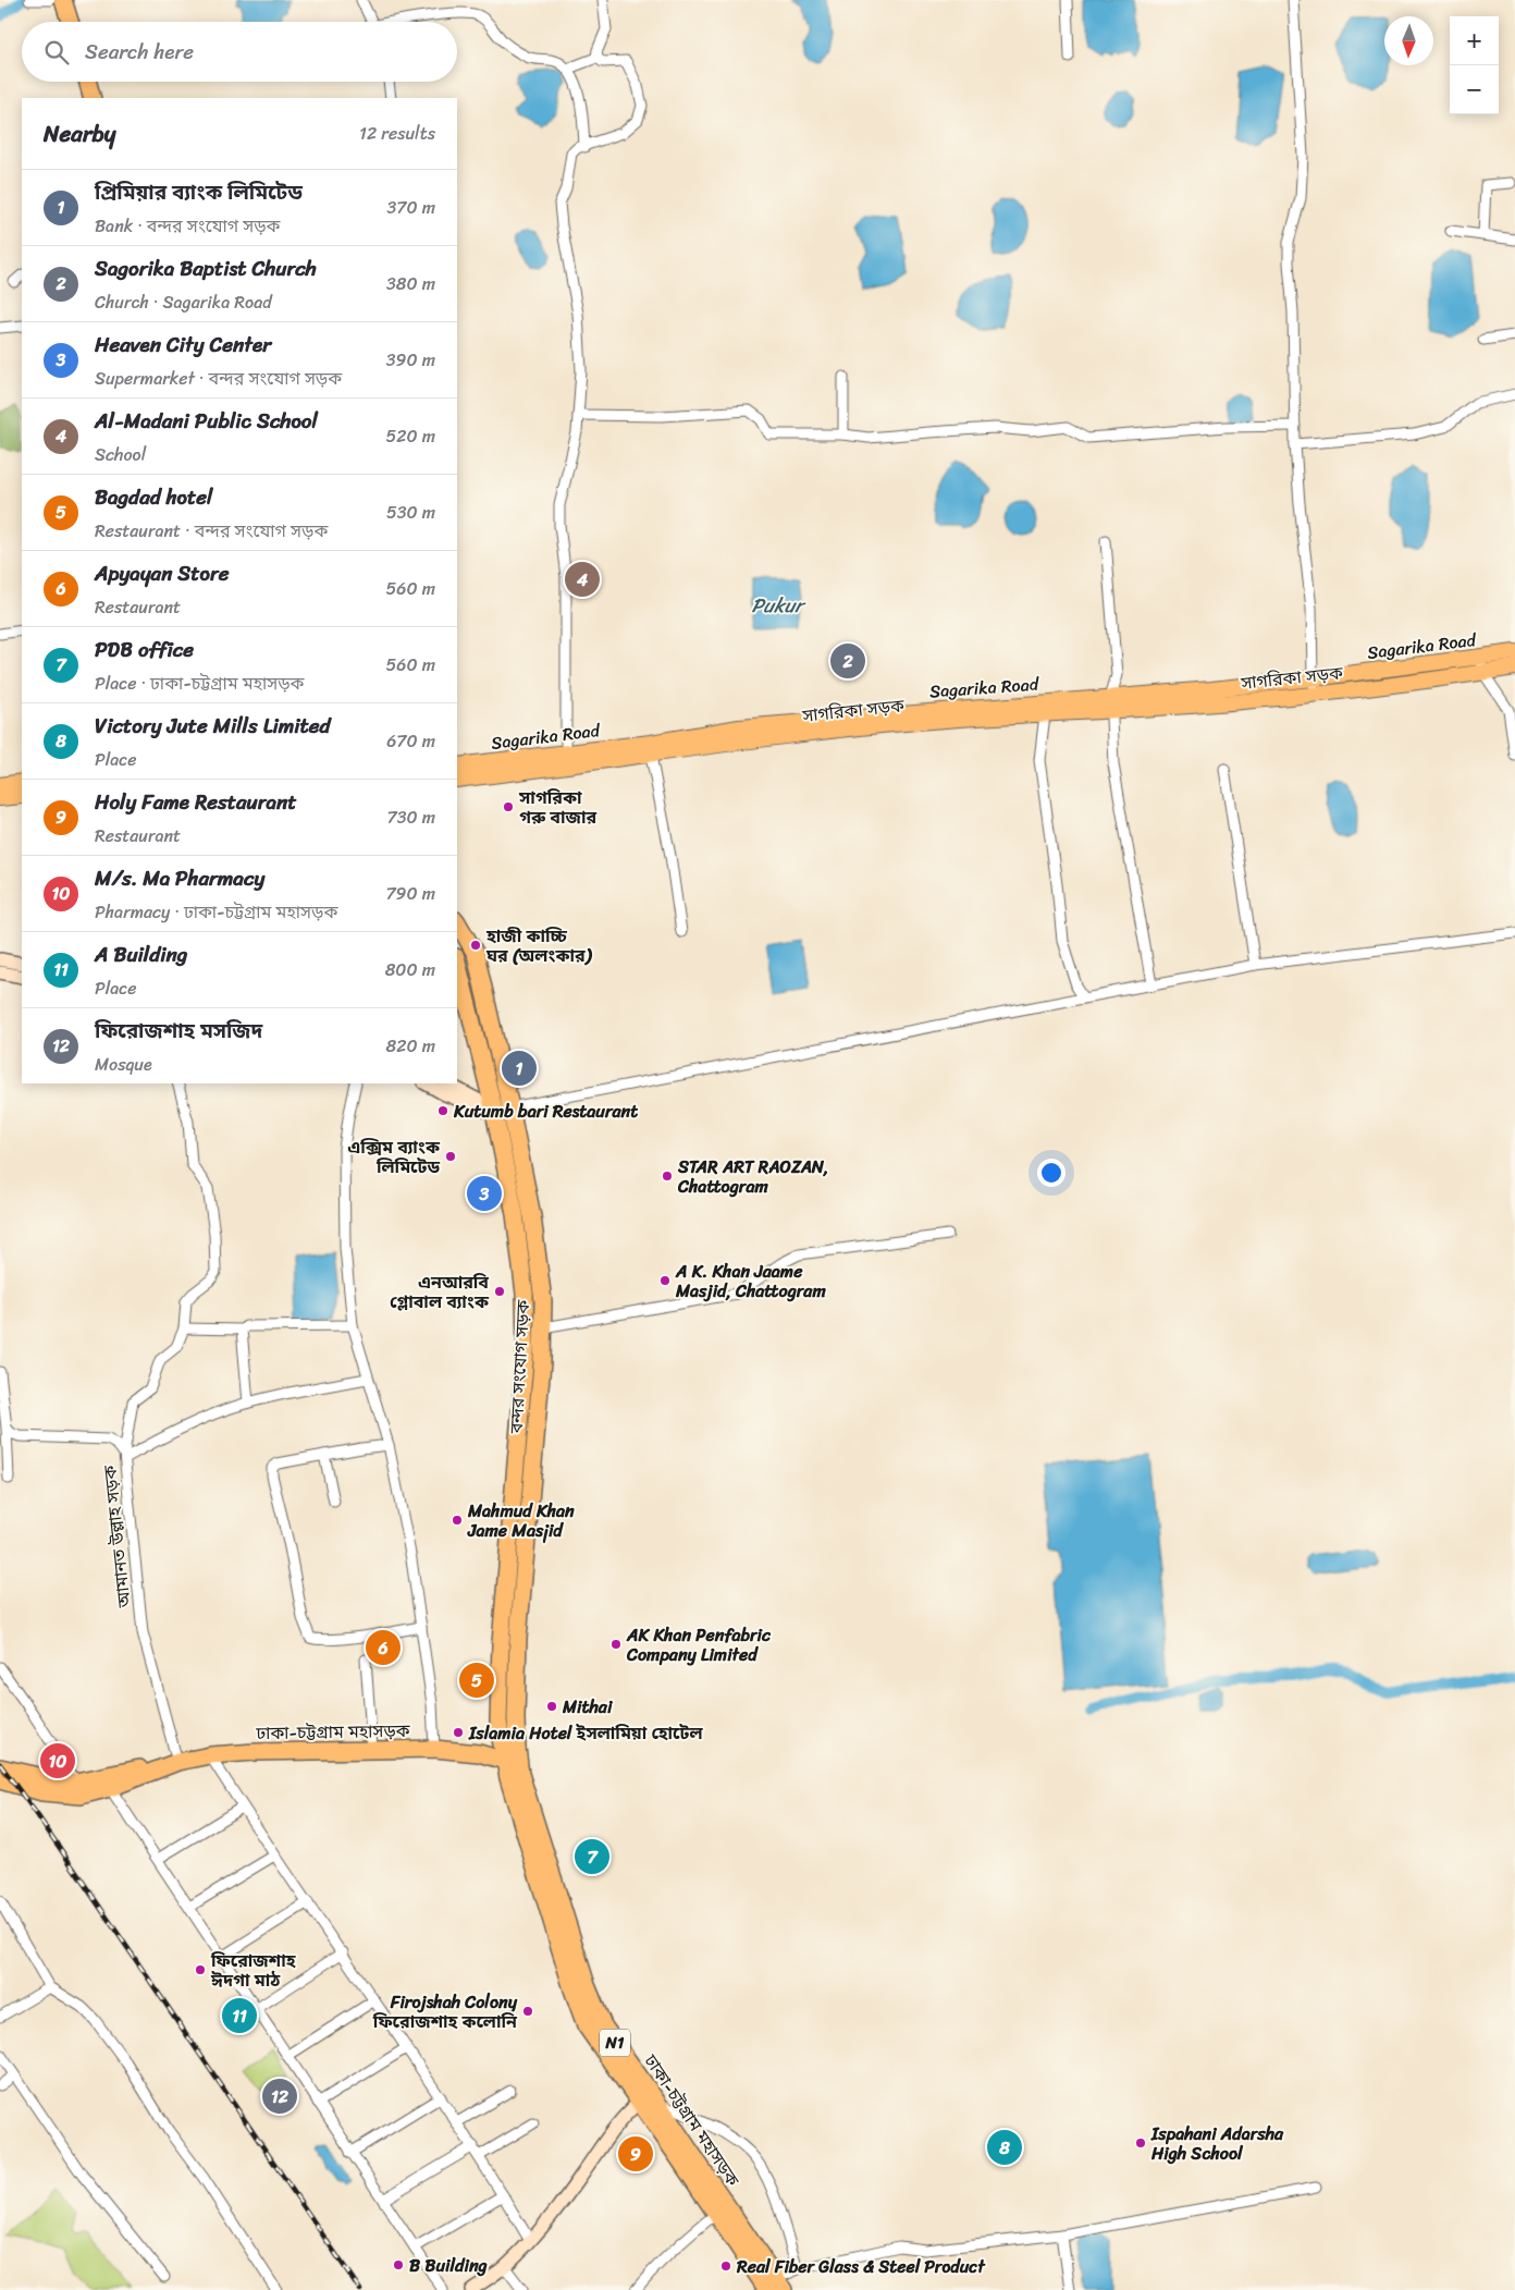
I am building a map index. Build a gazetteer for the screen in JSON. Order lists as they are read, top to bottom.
{
  "streets": {
    "highway": ["বন্দর সংযোগ সড়ক", "ঢাকা-চট্টগ্রাম মহাসড়ক", "N1"],
    "main road": ["Sagarika Road", "সাগরিকা সড়ক"],
    "street": ["আমানত উল্লাহ সড়ক"]
  },
  "crossings": [
    ["Sagarika Road", "সাগরিকা সড়ক"],
    ["বন্দর সংযোগ সড়ক", "ঢাকা-চট্টগ্রাম মহাসড়ক"],
    ["আমানত উল্লাহ সড়ক", "ঢাকা-চট্টগ্রাম মহাসড়ক"]
  ],
  "water": ["Pukur"],
  "places": [
    "সাগরিকা গরু বাজার",
    "হাজী কাচ্চি ঘর (অলংকার)",
    "Kutumb bari Restaurant",
    "এক্সিম ব্যাংক লিমিটেড",
    "STAR ART RAOZAN, Chattogram",
    "A K. Khan Jaame Masjid, Chattogram",
    "এনআরবি গ্লোবাল ব্যাংক",
    "Mahmud Khan Jame Masjid",
    "AK Khan Penfabric Company Limited",
    "Mithai",
    "Islamia Hotel ইসলামিয়া হোটেল",
    "ফিরোজশাহ ঈদগা মাঠ",
    "Firojshah Colony ফিরোজশাহ কলোনি",
    "Ispahani Adarsha High School",
    "B Building",
    "Real Fiber Glass & Steel Product"
  ],
  "north": "bottom",
  "page": {
    "map_buttons": ["+", "−"],
    "search": "Search here",
    "heading": ["Nearby", "12 results"],
    "list": [
      {
        "mark": "1",
        "name": "প্রিমিয়ার ব্যাংক লিমিটেড",
        "note": "Bank · বন্দর সংযোগ সড়ক",
        "value": "370 m"
      },
      {
        "mark": "2",
        "name": "Sagorika Baptist Church",
        "note": "Church · Sagarika Road",
        "value": "380 m"
      },
      {
        "mark": "3",
        "name": "Heaven City Center",
        "note": "Supermarket · বন্দর সংযোগ সড়ক",
        "value": "390 m"
      },
      {
        "mark": "4",
        "name": "Al-Madani Public School",
        "note": "School",
        "value": "520 m"
      },
      {
        "mark": "5",
        "name": "Bagdad hotel",
        "note": "Restaurant · বন্দর সংযোগ সড়ক",
        "value": "530 m"
      },
      {
        "mark": "6",
        "name": "Apyayan Store",
        "note": "Restaurant",
        "value": "560 m"
      },
      {
        "mark": "7",
        "name": "PDB office",
        "note": "Place · ঢাকা-চট্টগ্রাম মহাসড়ক",
        "value": "560 m"
      },
      {
        "mark": "8",
        "name": "Victory Jute Mills Limited",
        "note": "Place",
        "value": "670 m"
      },
      {
        "mark": "9",
        "name": "Holy Fame Restaurant",
        "note": "Restaurant",
        "value": "730 m"
      },
      {
        "mark": "10",
        "name": "M/s. Ma Pharmacy",
        "note": "Pharmacy · ঢাকা-চট্টগ্রাম মহাসড়ক",
        "value": "790 m"
      },
      {
        "mark": "11",
        "name": "A Building",
        "note": "Place",
        "value": "800 m"
      },
      {
        "mark": "12",
        "name": "ফিরোজশাহ মসজিদ",
        "note": "Mosque",
        "value": "820 m"
      }
    ],
    "pins": [
      "4",
      "2",
      "1",
      "3",
      "6",
      "5",
      "10",
      "7",
      "11",
      "12",
      "8",
      "9"
    ]
  }
}
